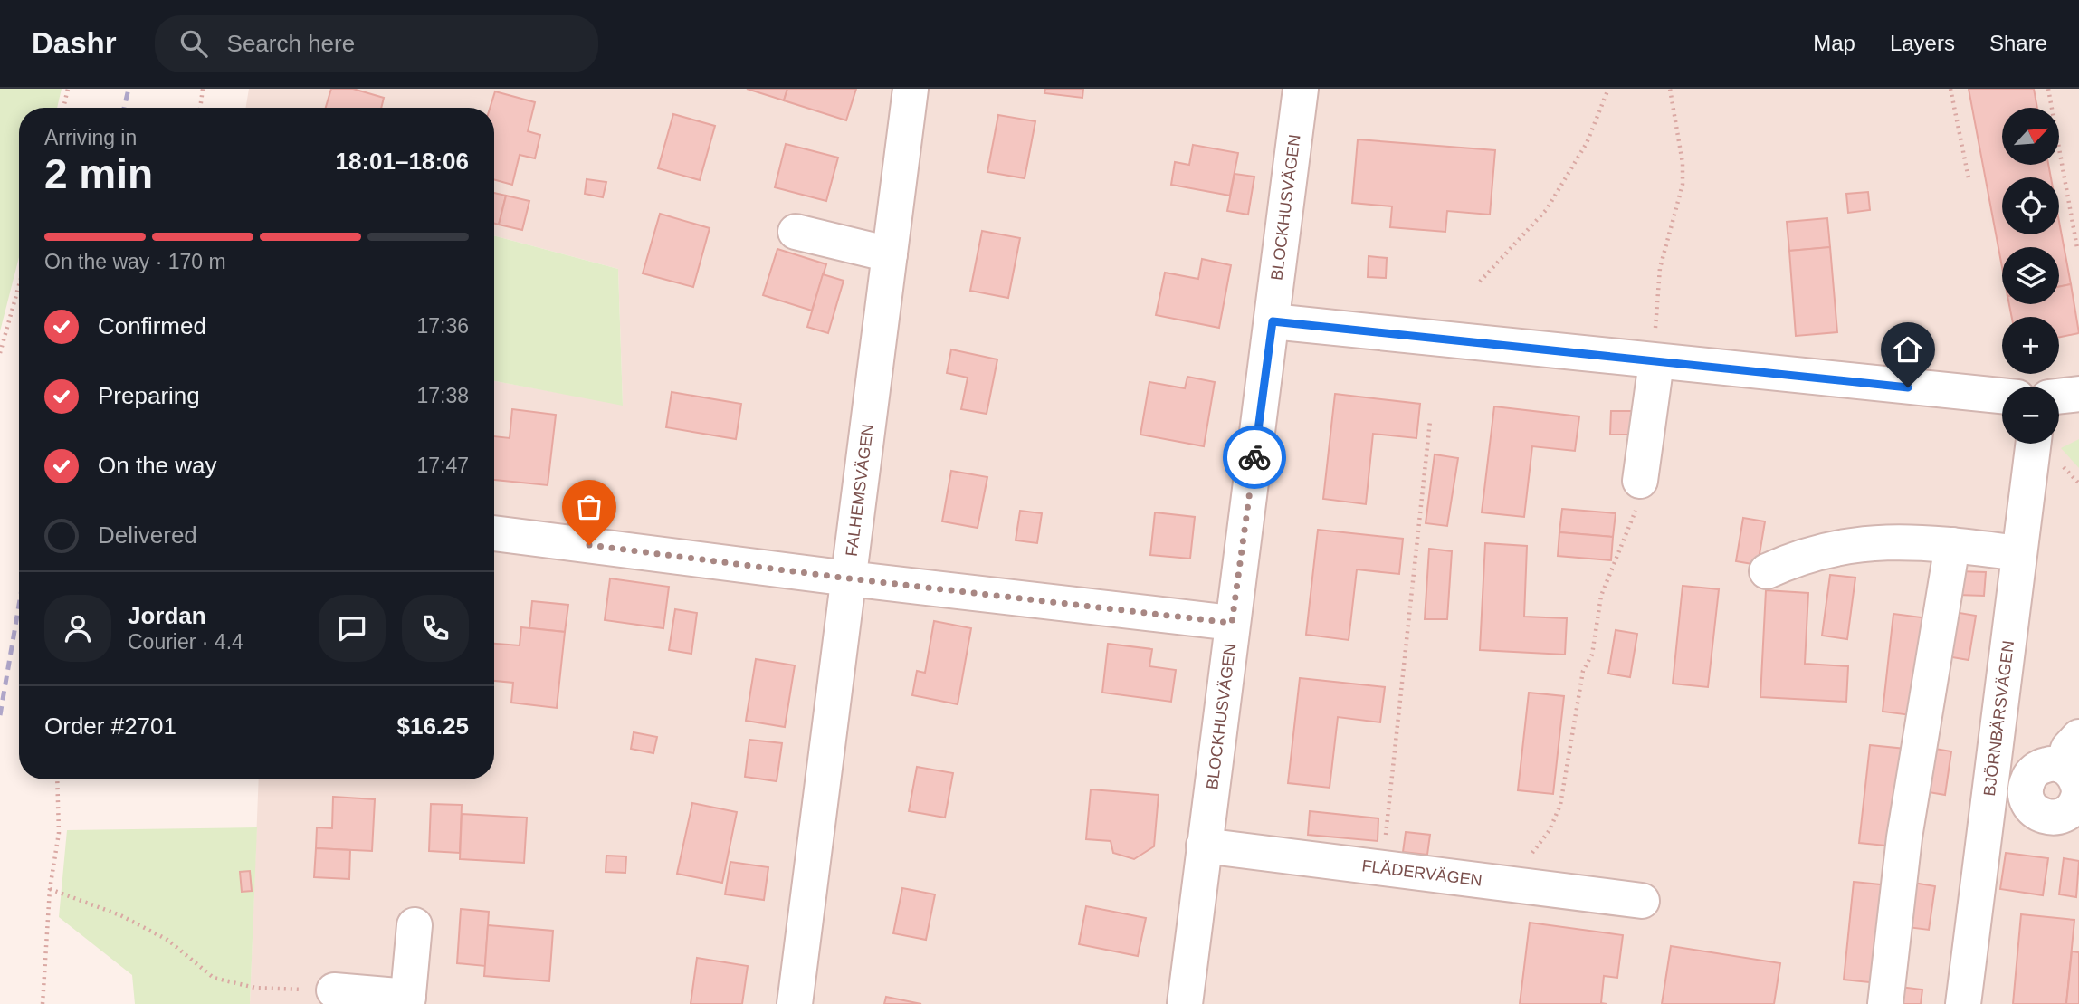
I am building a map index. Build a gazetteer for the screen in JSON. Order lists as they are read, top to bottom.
{
  "streets": {
    "street": [
      "BLOCKHUSVÄGEN",
      "FALHEMSVÄGEN",
      "BJÖRNBÄRSVÄGEN",
      "FLÄDERVÄGEN"
    ]
  },
  "crossings": [
    ["BLOCKHUSVÄGEN", "FLÄDERVÄGEN"]
  ],
  "north": "top right",
  "page": {
    "header": "Dashr",
    "search": "Search here",
    "nav": ["Map", "Layers", "Share"],
    "map_buttons": ["+", "−"],
    "heading": ["2 min", "Arriving in", "18:01–18:06"],
    "panel": [
      "Jordan",
      "Courier · 4.4",
      "Order #2701",
      "$16.25"
    ],
    "bar": "On the way · 170 m",
    "list": [
      ["Confirmed", "17:36"],
      ["Preparing", "17:38"],
      ["On the way", "17:47"],
      "Delivered"
    ]
  }
}
